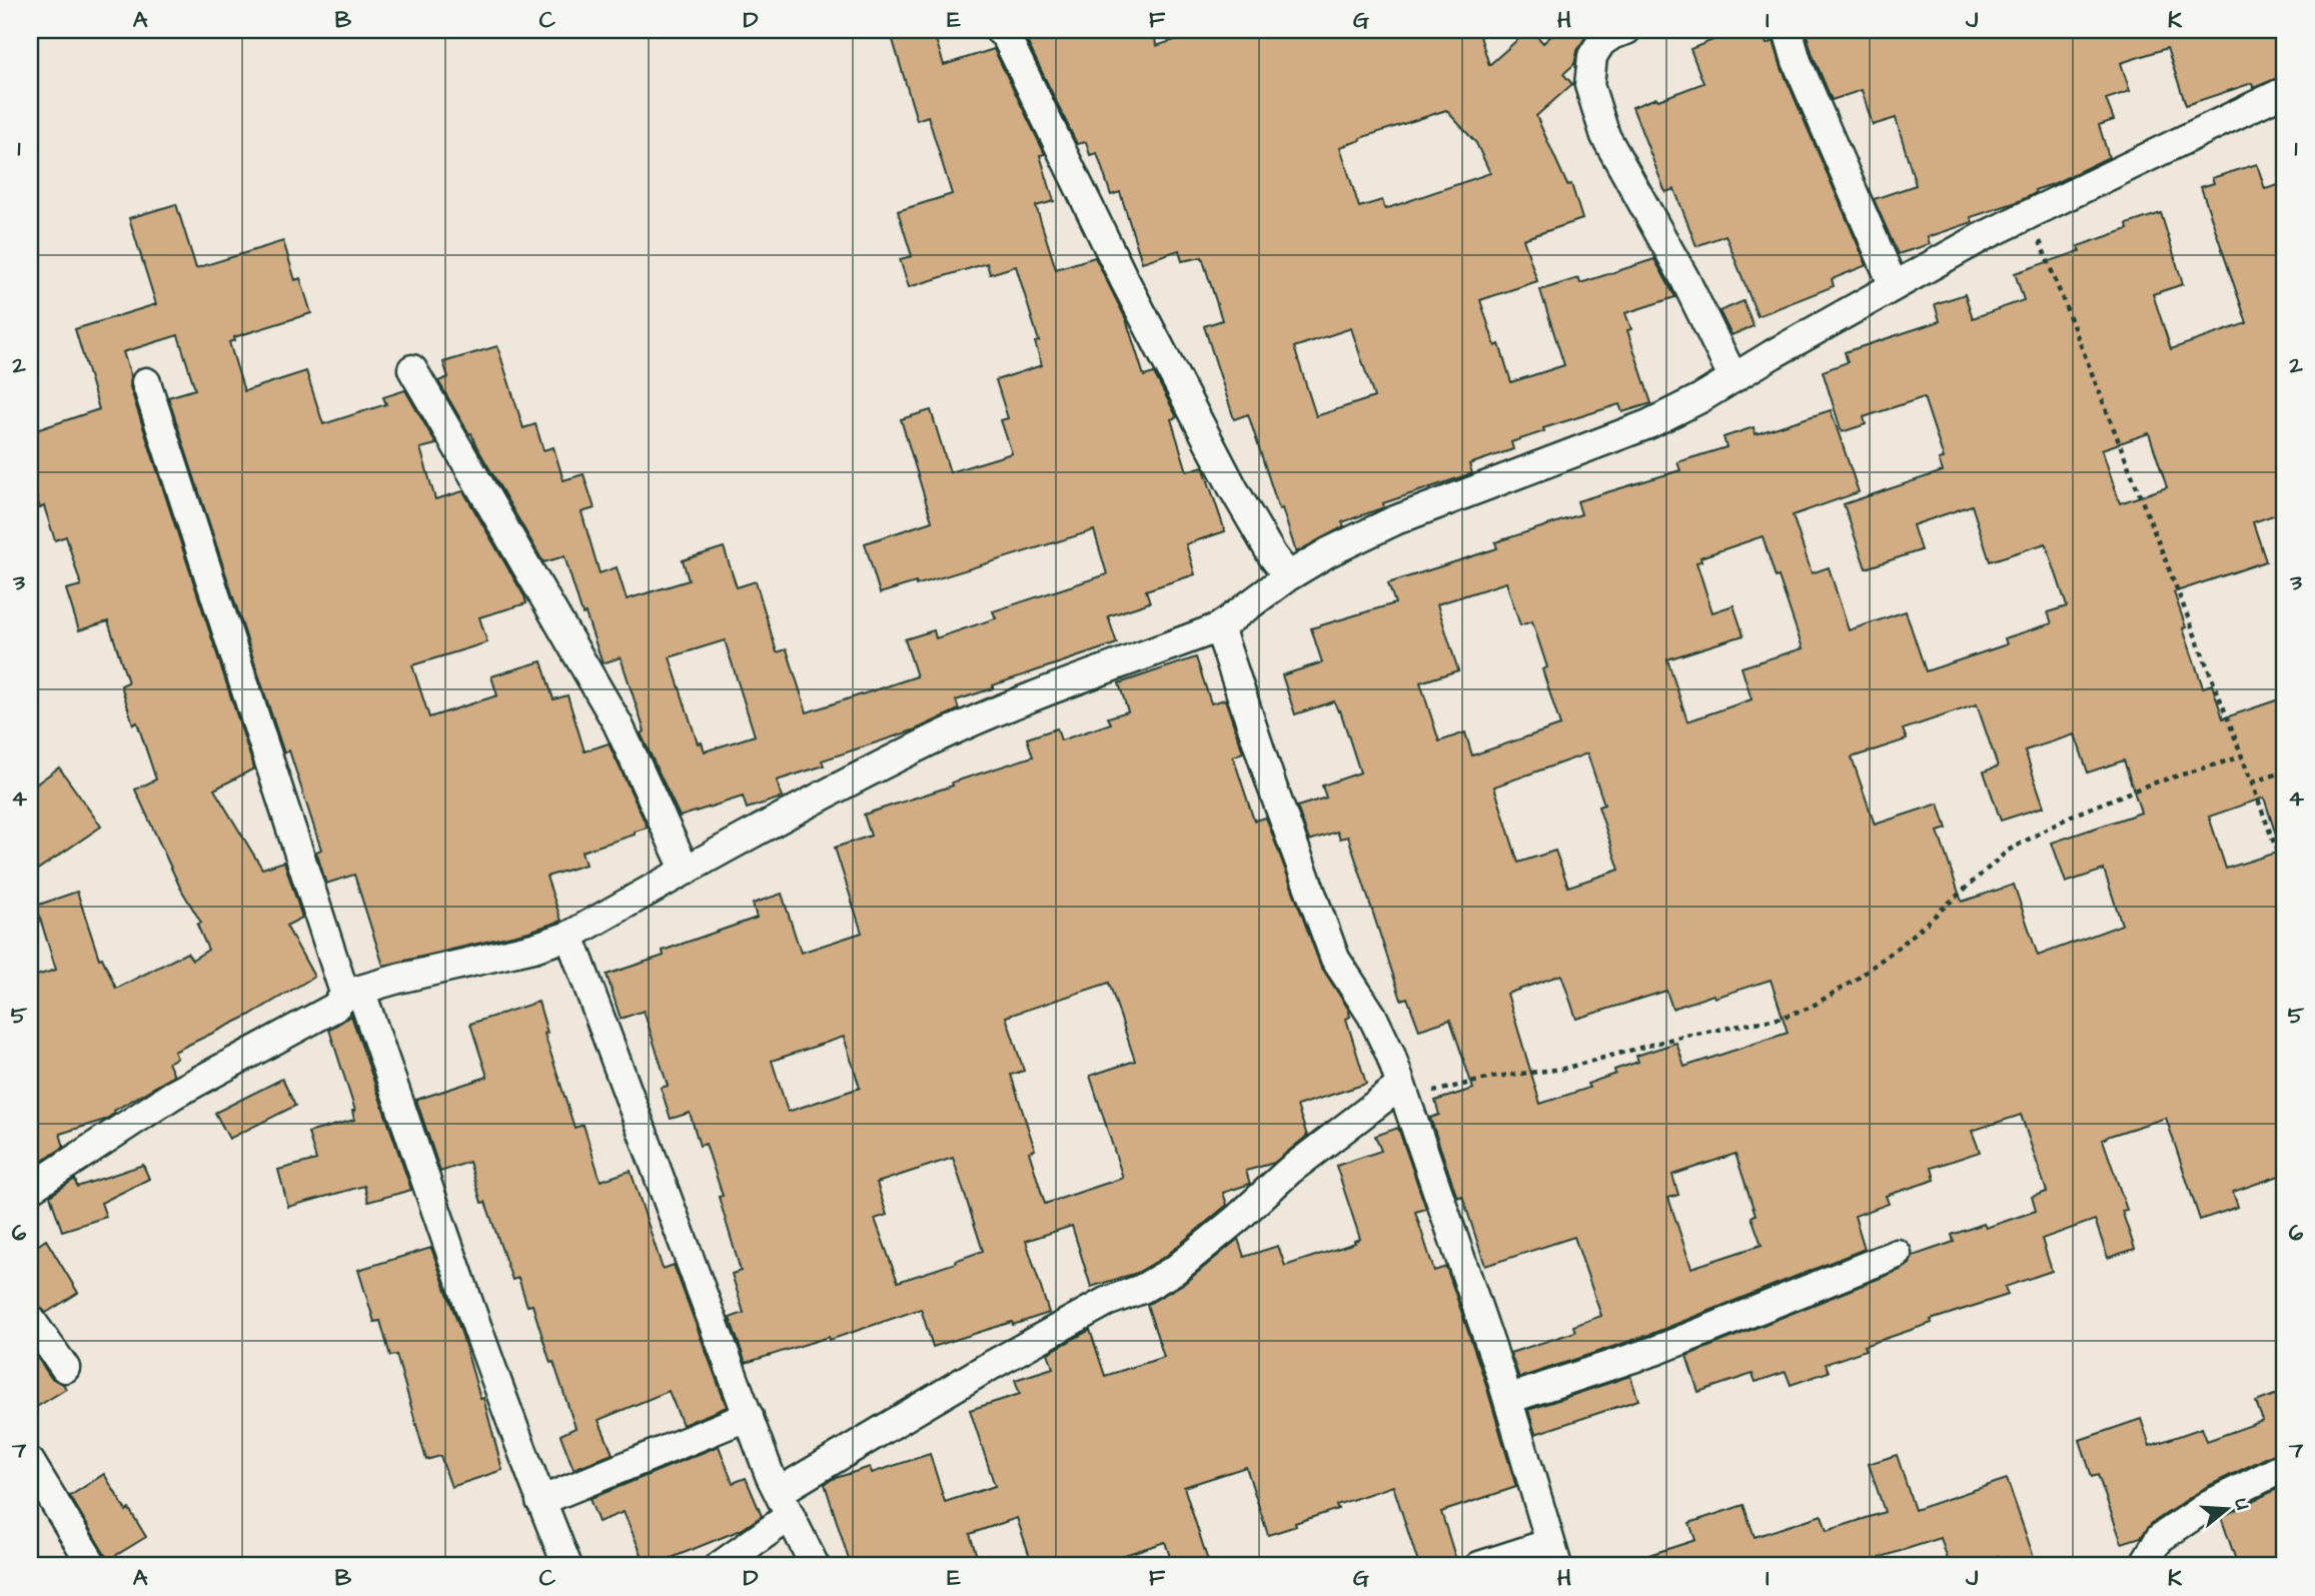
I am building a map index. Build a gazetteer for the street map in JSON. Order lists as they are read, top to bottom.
{
  "north": "right",
  "grid": {
    "columns": [
      "A",
      "B",
      "C",
      "D",
      "E",
      "F",
      "G",
      "H",
      "I",
      "J",
      "K"
    ],
    "rows": [
      "1",
      "2",
      "3",
      "4",
      "5",
      "6",
      "7"
    ]
  }
}
